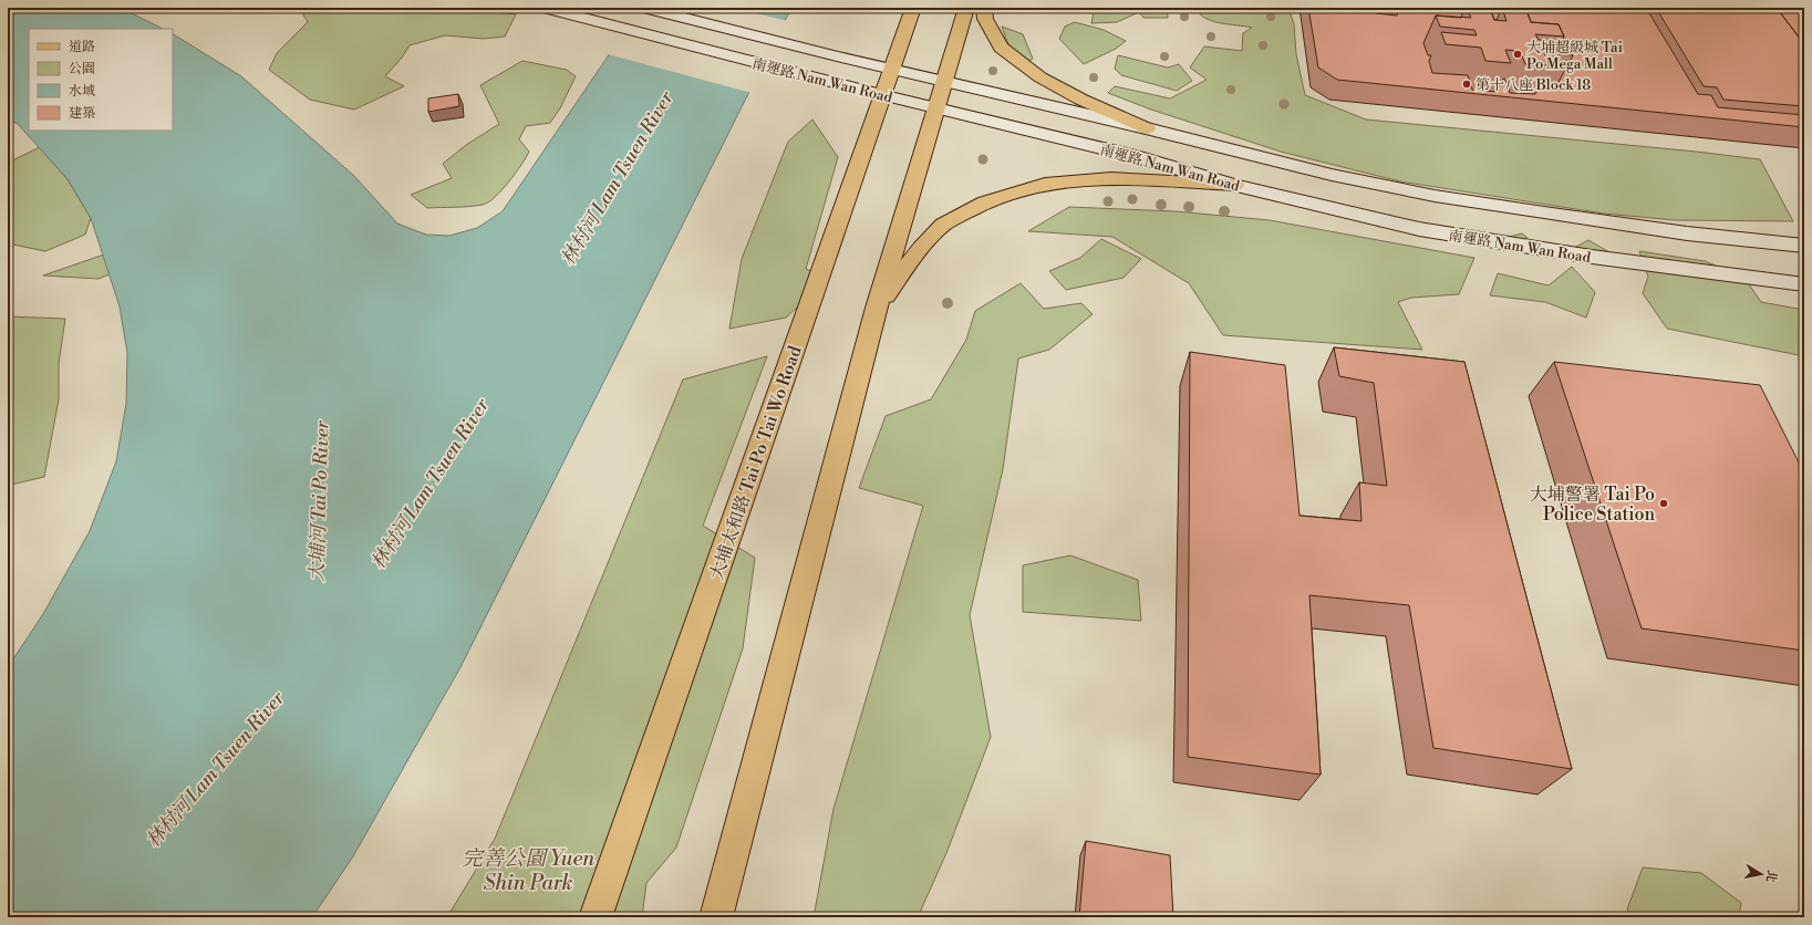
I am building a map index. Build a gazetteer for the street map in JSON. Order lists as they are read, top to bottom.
{
  "streets": {
    "main road": ["南運路 Nam Wan Road", "大埔太和路 Tai Po Tai Wo Road"]
  },
  "crossings": [
    ["南運路 Nam Wan Road", "大埔太和路 Tai Po Tai Wo Road"]
  ],
  "water": ["林村河 Lam Tsuen River", "大埔河 Tai Po River"],
  "parks": ["完善公園 Yuen Shin Park"],
  "places": ["大埔超級城 Tai Po Mega Mall", "第十八座 Block 18", "大埔警署 Tai Po Police Station"],
  "legend": [
    "道路",
    "公園",
    "水域",
    "建築"
  ],
  "north": "right"
}
